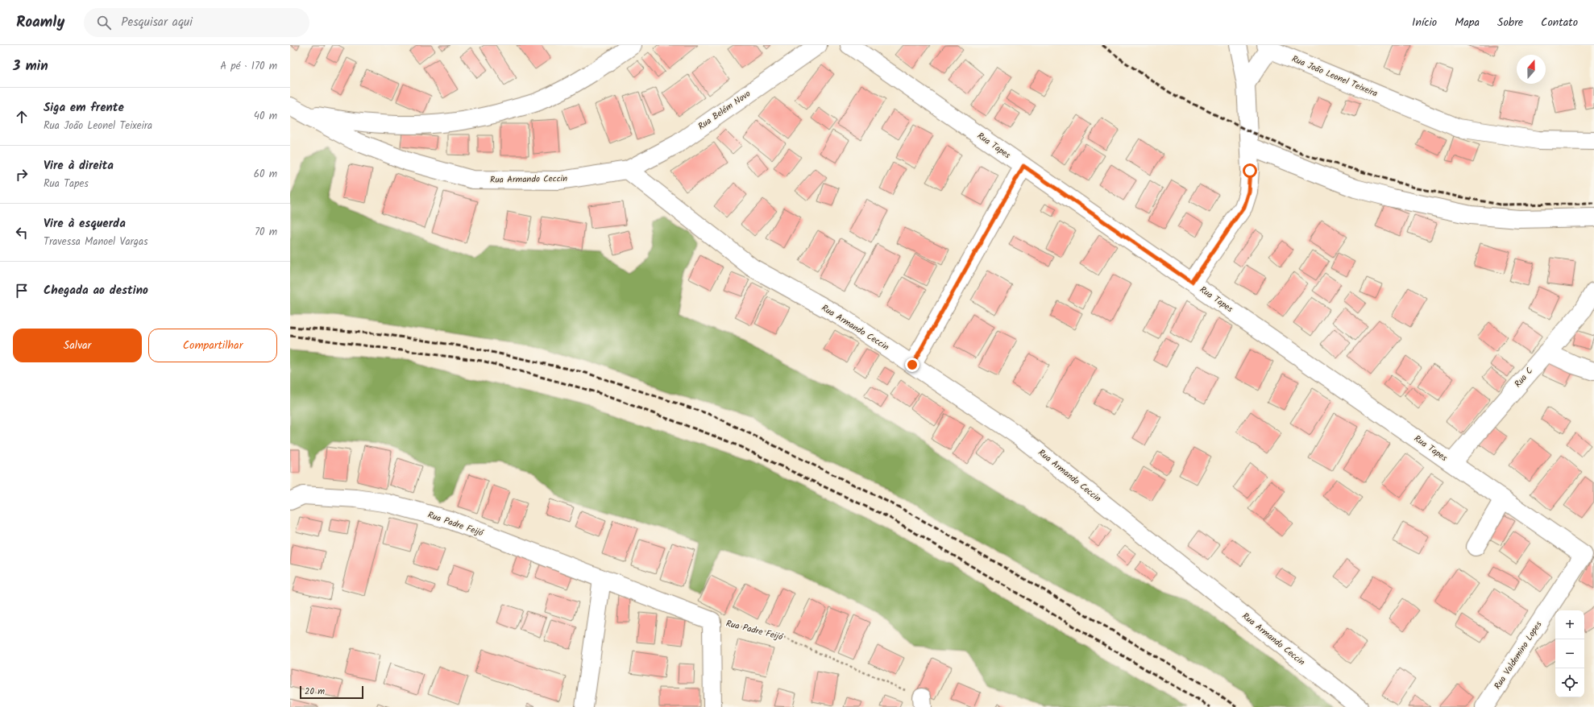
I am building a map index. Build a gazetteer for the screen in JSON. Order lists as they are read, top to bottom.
{
  "streets": {
    "street": [
      "Rua João Leonel Teixeira",
      "Rua Belém Novo",
      "Rua Tapes",
      "Rua Armando Ceccin",
      "Rua C",
      "Rua Padre Feijó",
      "Rua Valdemino Lopes"
    ]
  },
  "crossings": [
    ["Rua Belém Novo", "Rua Armando Ceccin"],
    ["Rua Tapes", "Rua C"],
    ["Rua Tapes", "Rua Valdemino Lopes"]
  ],
  "scale_bar": "20 m",
  "north": "top",
  "page": {
    "header": "Roamly",
    "search": "Pesquisar aqui",
    "nav": [
      "Início",
      "Mapa",
      "Sobre",
      "Contato"
    ],
    "heading": ["3 min", "A pé · 170 m"],
    "list": [
      ["Siga em frente", "Rua João Leonel Teixeira", "40 m"],
      ["Vire à direita", "Rua Tapes", "60 m"],
      ["Vire à esquerda", "Travessa Manoel Vargas", "70 m"],
      "Chegada ao destino"
    ],
    "buttons": ["Salvar", "Compartilhar"],
    "map_buttons": ["+", "−"],
    "scale": "20 m"
  }
}
